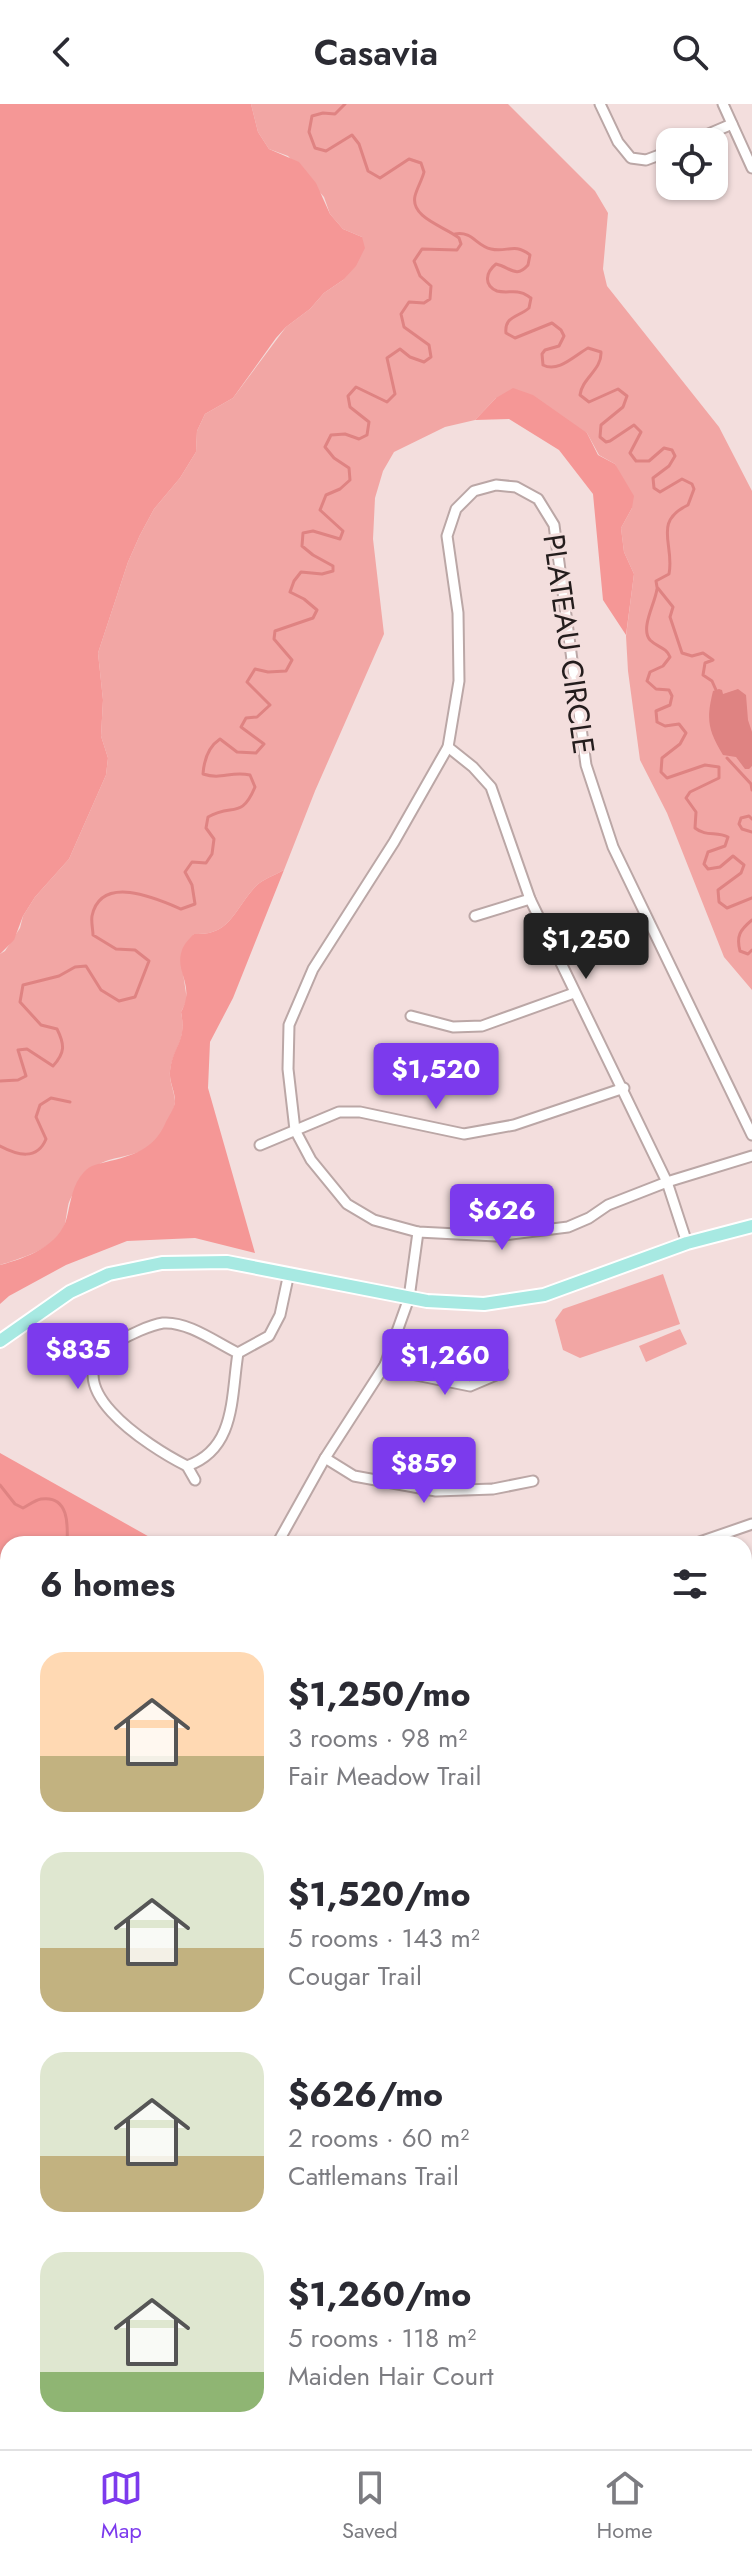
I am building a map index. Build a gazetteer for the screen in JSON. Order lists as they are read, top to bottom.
{
  "streets": {
    "street": ["PLATEAU CIRCLE"]
  },
  "page": {
    "header": "Casavia",
    "price": [
      "$1,250",
      "$1,520",
      "$626",
      "$835",
      "$1,260",
      "$859"
    ],
    "heading": "6 homes",
    "list": [
      {
        "name": "$1,250/mo",
        "note": "3 rooms · 98 m² · Fair Meadow Trail"
      },
      {
        "name": "$1,520/mo",
        "note": "5 rooms · 143 m² · Cougar Trail"
      },
      {
        "name": "$626/mo",
        "note": "2 rooms · 60 m² · Cattlemans Trail"
      },
      {
        "name": "$1,260/mo",
        "note": "5 rooms · 118 m² · Maiden Hair Court"
      }
    ],
    "tabs": ["Map", "Saved", "Home"]
  }
}
